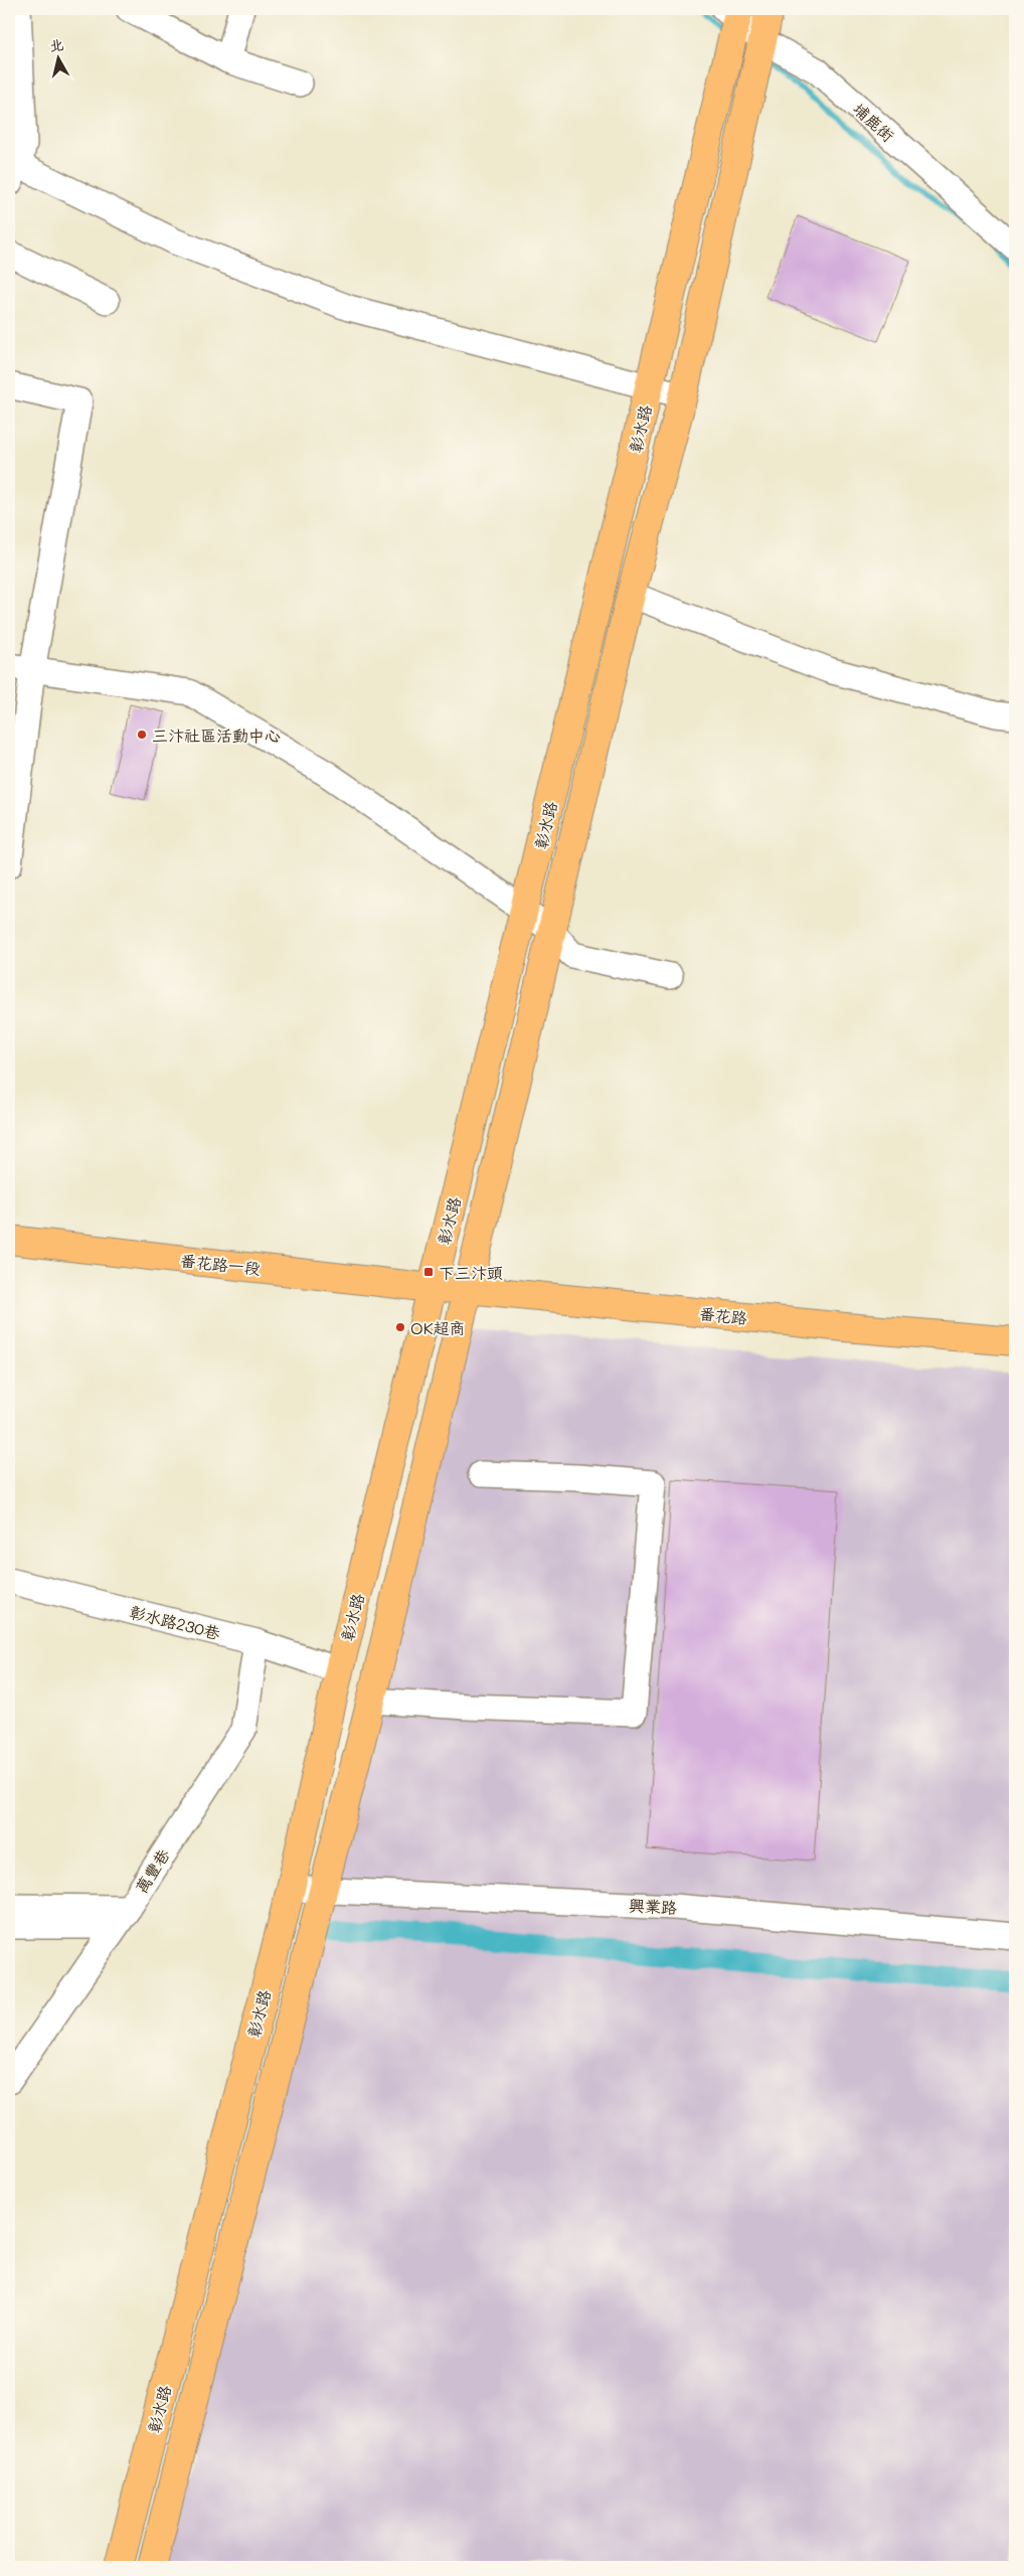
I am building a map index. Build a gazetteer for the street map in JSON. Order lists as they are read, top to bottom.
{
  "streets": {
    "main road": ["彰水路", "番花路一段", "番花路"],
    "street": [
      "埔鹿街",
      "彰水路230巷",
      "萬豐巷",
      "興業路"
    ]
  },
  "crossings": [
    ["埔鹿街", "彰水路"],
    ["彰水路", "番花路一段"],
    ["彰水路", "番花路"],
    ["彰水路", "彰水路230巷"],
    ["彰水路", "興業路"],
    ["番花路一段", "番花路"],
    ["彰水路230巷", "萬豐巷"]
  ],
  "places": {
    "other": ["三汴社區活動中心", "OK超商"],
    "transit": ["下三汴頭"]
  },
  "north": "top"
}
